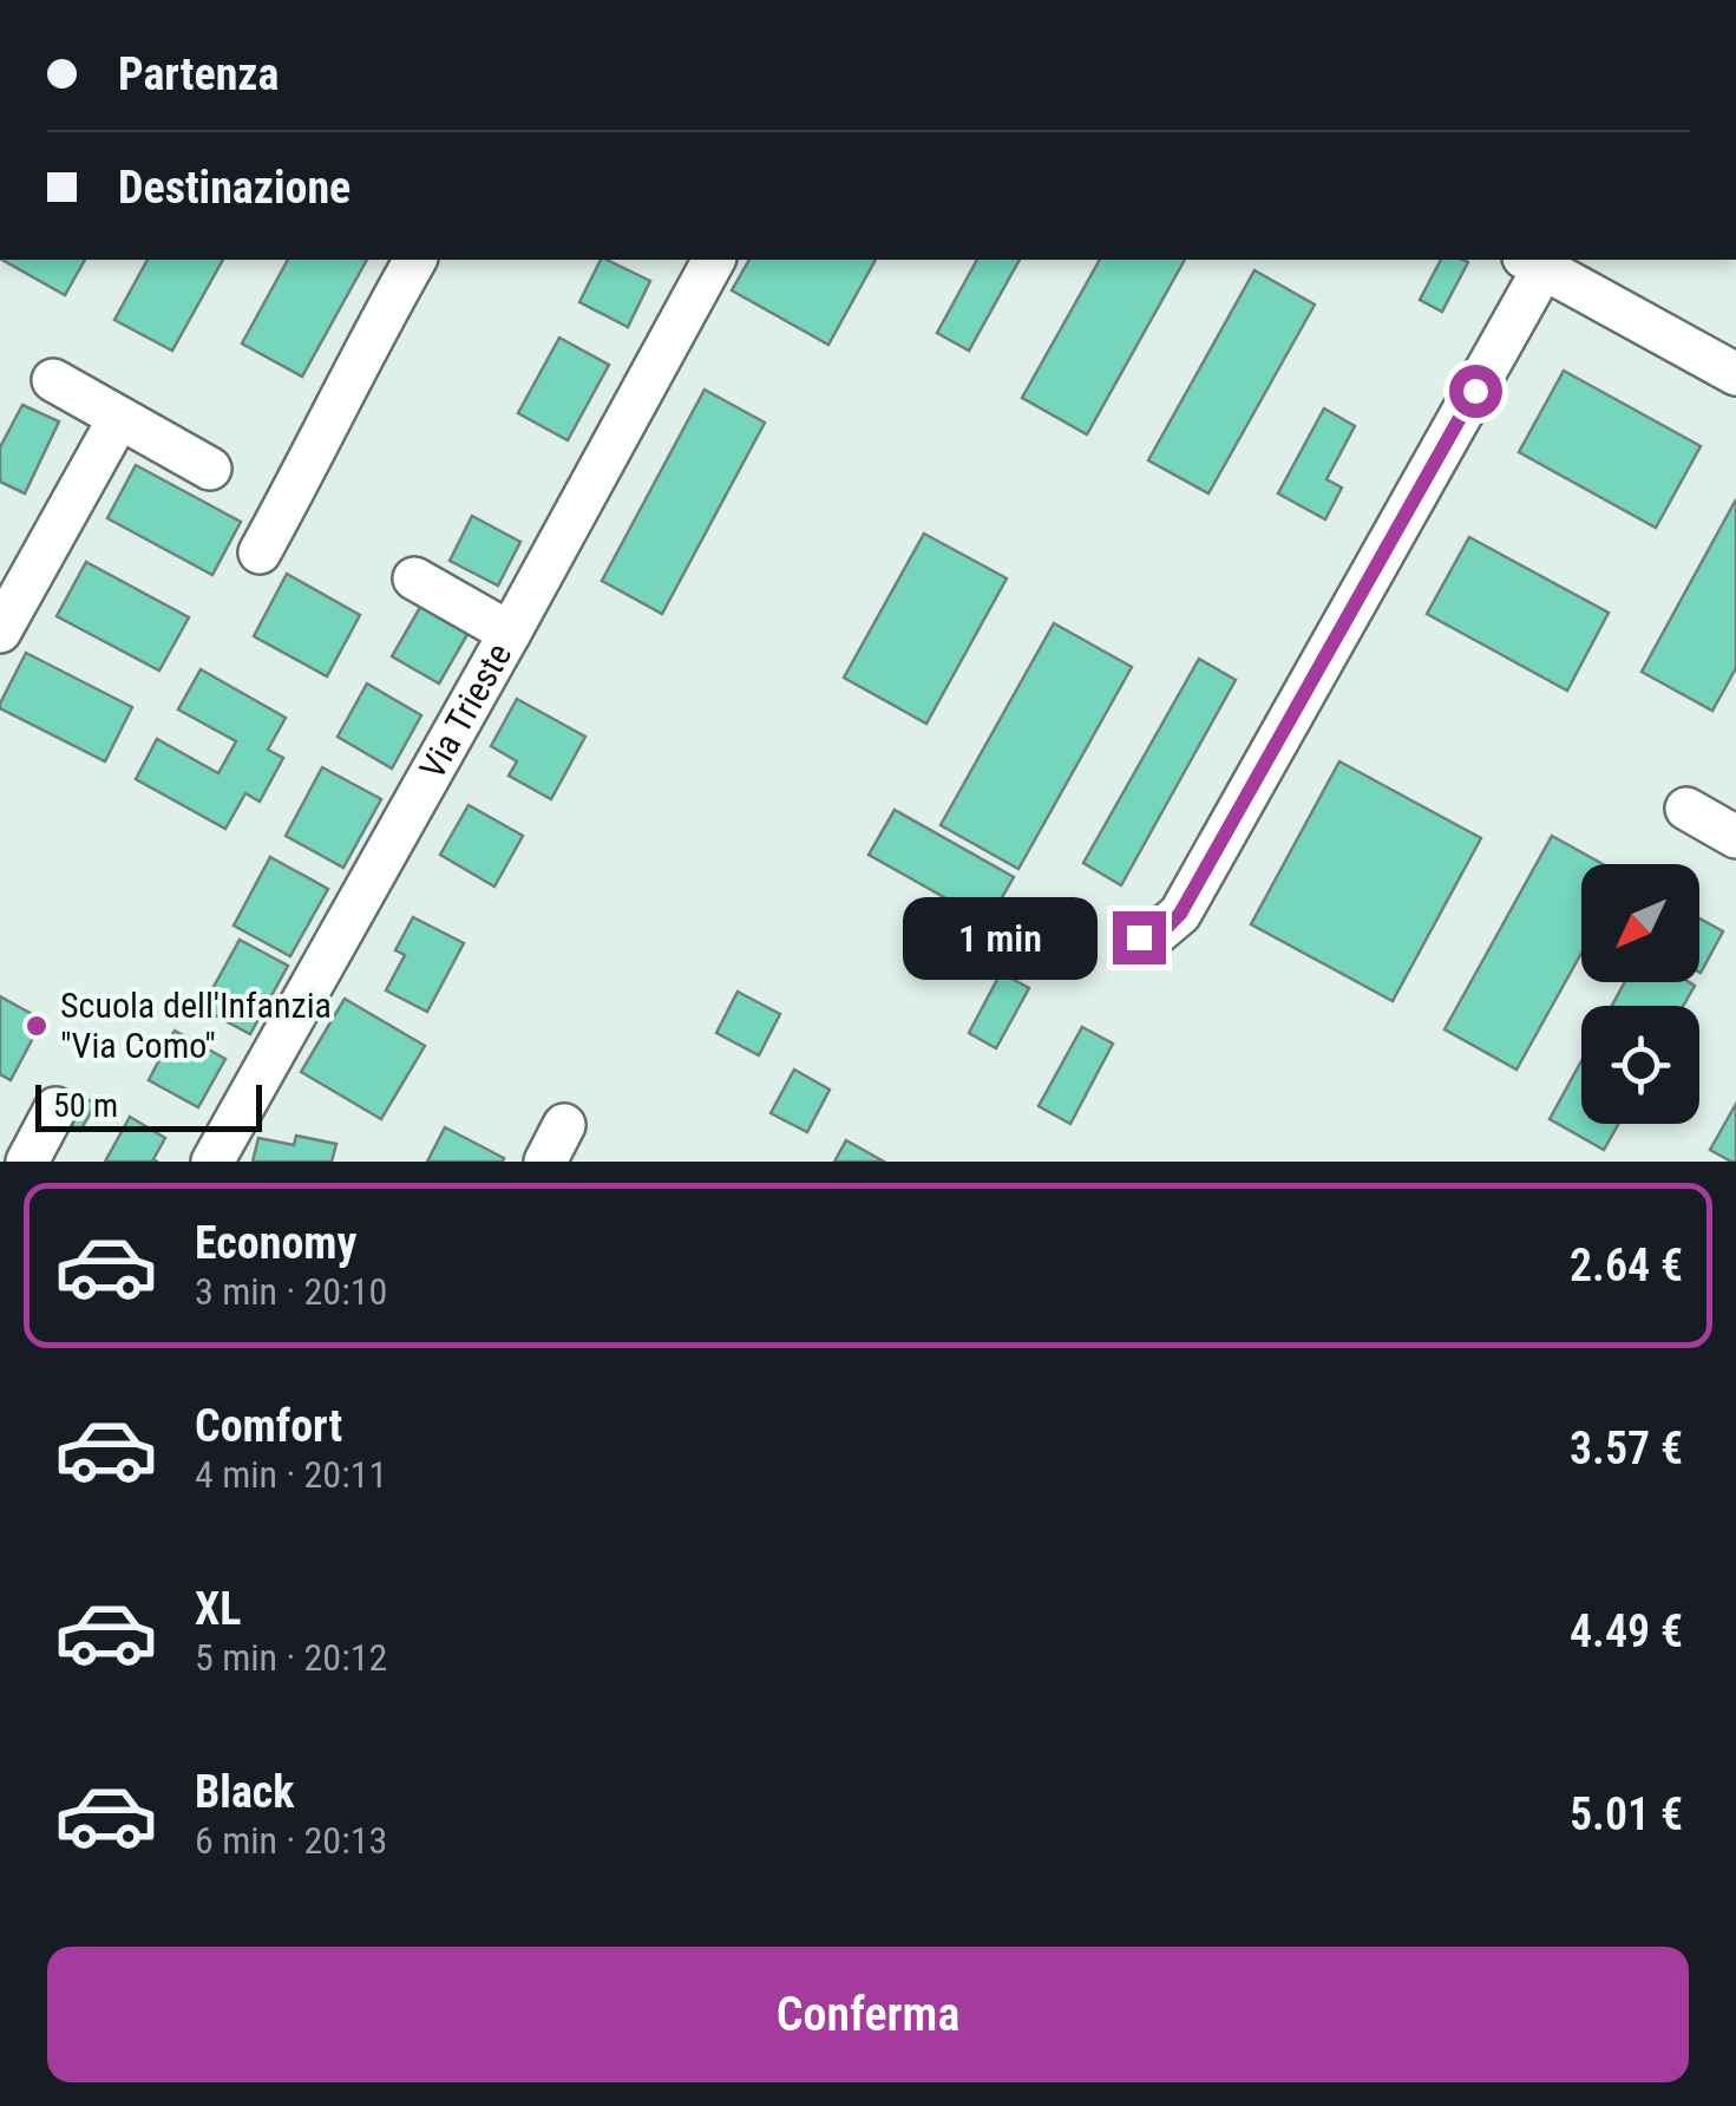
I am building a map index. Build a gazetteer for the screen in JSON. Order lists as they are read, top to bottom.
{
  "streets": {
    "street": ["Via Trieste"]
  },
  "places": ["Scuola dell'Infanzia \"Via Como\""],
  "scale_bar": "50 m",
  "north": "bottom left",
  "page": {
    "banner": ["Partenza", "Destinazione"],
    "bubble": "1 min",
    "scale": "50 m",
    "list": [
      {
        "name": "Economy",
        "note": "3 min · 20:10",
        "value": "2.64 €"
      },
      {
        "name": "Comfort",
        "note": "4 min · 20:11",
        "value": "3.57 €"
      },
      {
        "name": "XL",
        "note": "5 min · 20:12",
        "value": "4.49 €"
      },
      {
        "name": "Black",
        "note": "6 min · 20:13",
        "value": "5.01 €"
      }
    ],
    "buttons": "Conferma"
  }
}
